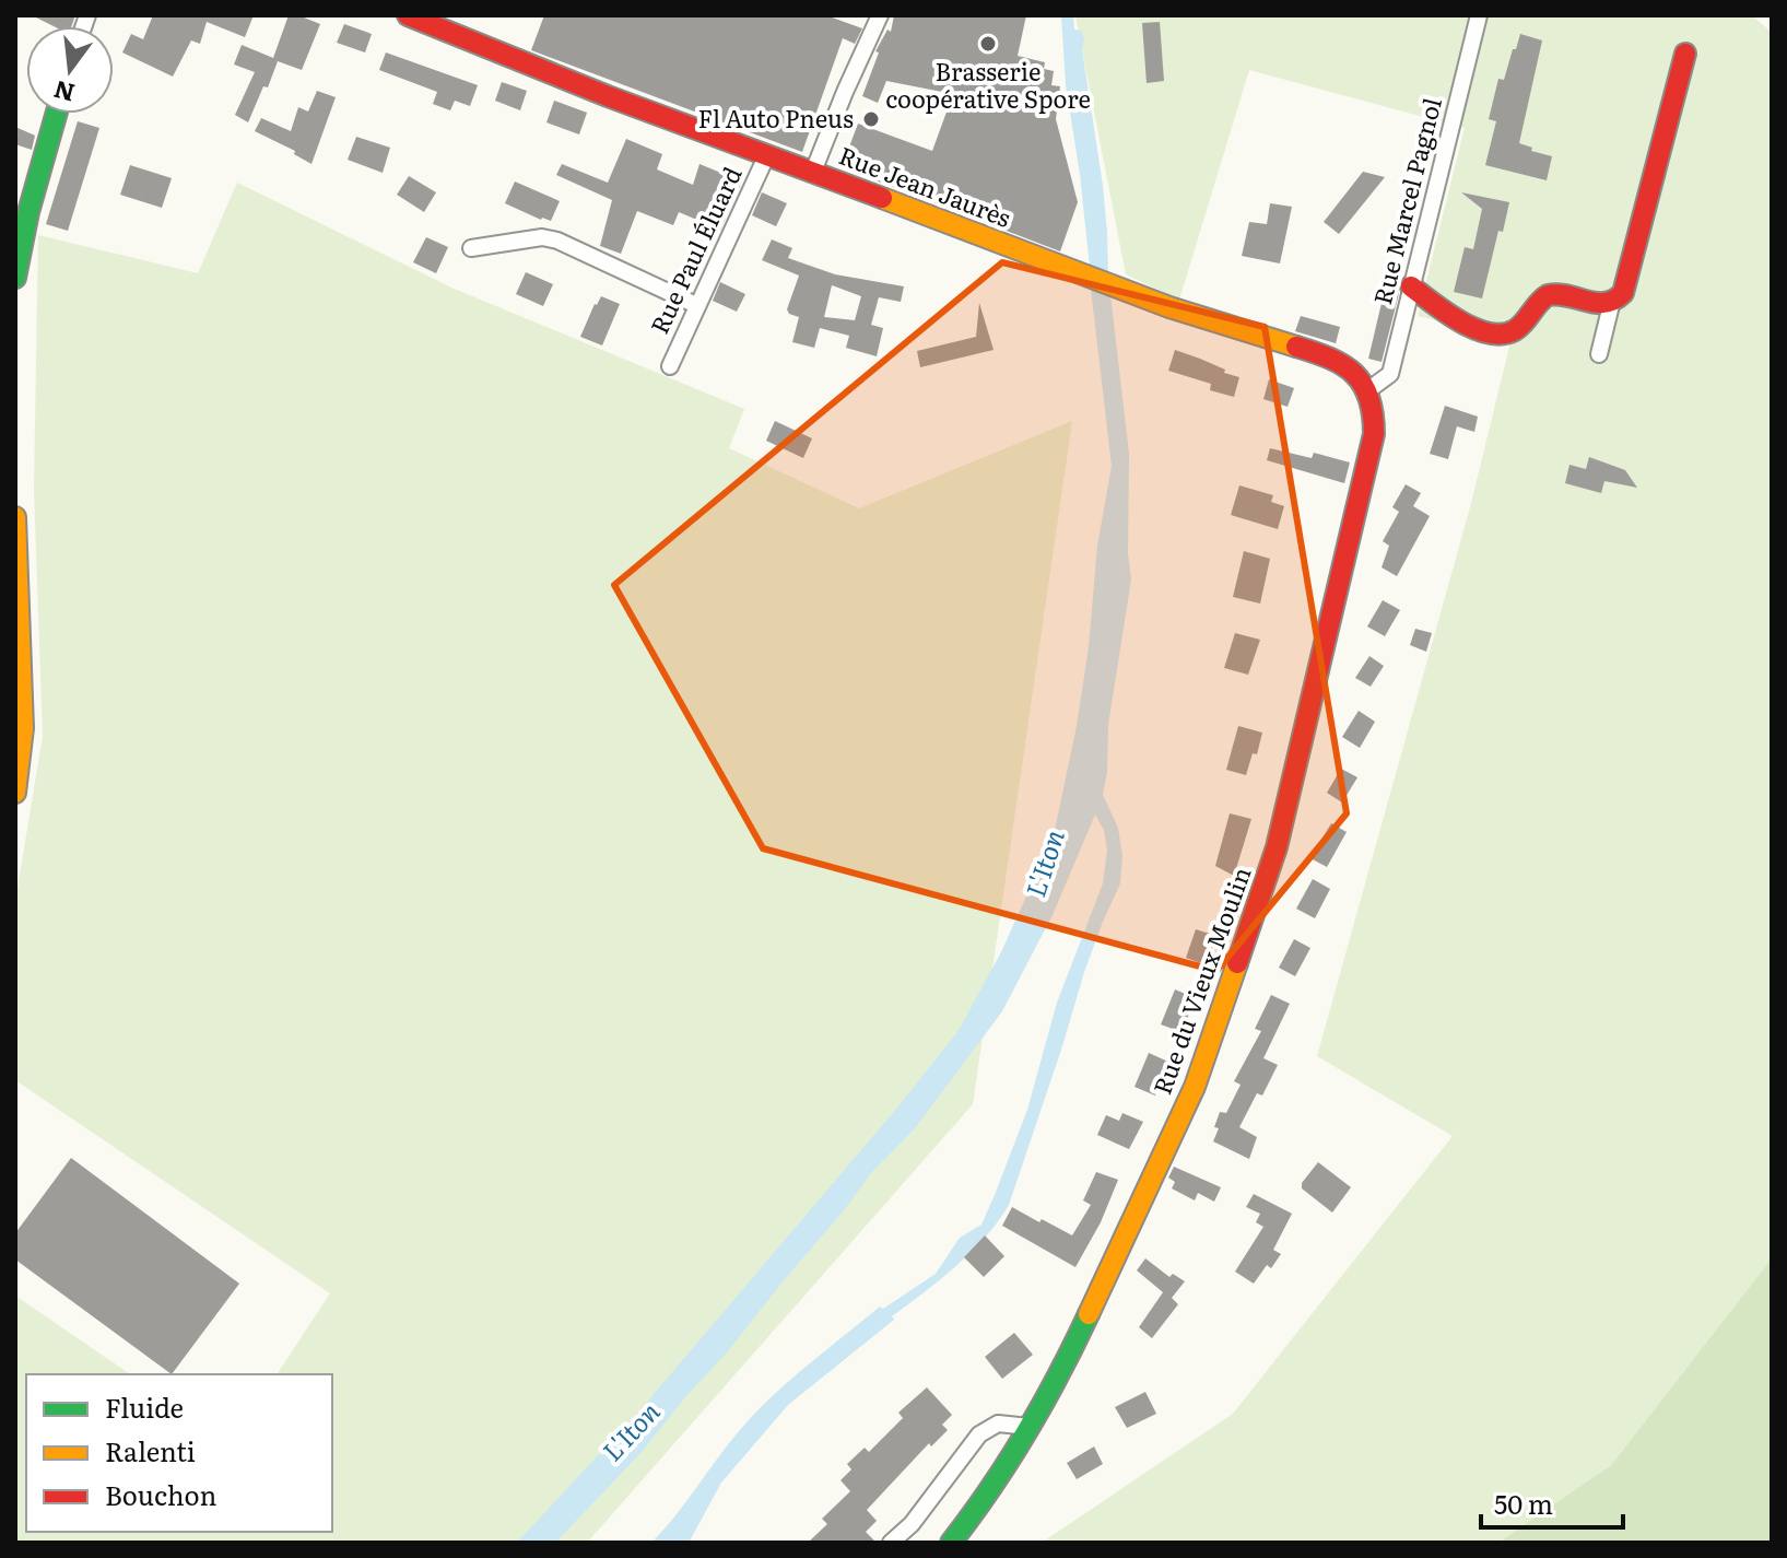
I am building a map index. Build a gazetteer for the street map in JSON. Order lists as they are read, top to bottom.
{
  "streets": {
    "street": [
      "Rue Jean Jaurès",
      "Rue Marcel Pagnol",
      "Rue Paul Éluard",
      "Rue du Vieux Moulin"
    ]
  },
  "crossings": [
    ["Rue Jean Jaurès", "Rue Marcel Pagnol"],
    ["Rue Jean Jaurès", "Rue Paul Éluard"],
    ["Rue Jean Jaurès", "Rue du Vieux Moulin"],
    ["Rue Marcel Pagnol", "Rue du Vieux Moulin"]
  ],
  "water": ["L'Iton"],
  "places": ["Brasserie coopérative Spore", "Fl Auto Pneus"],
  "legend": ["Fluide", "Ralenti", "Bouchon"],
  "scale_bar": "50 m",
  "north": "bottom"
}
